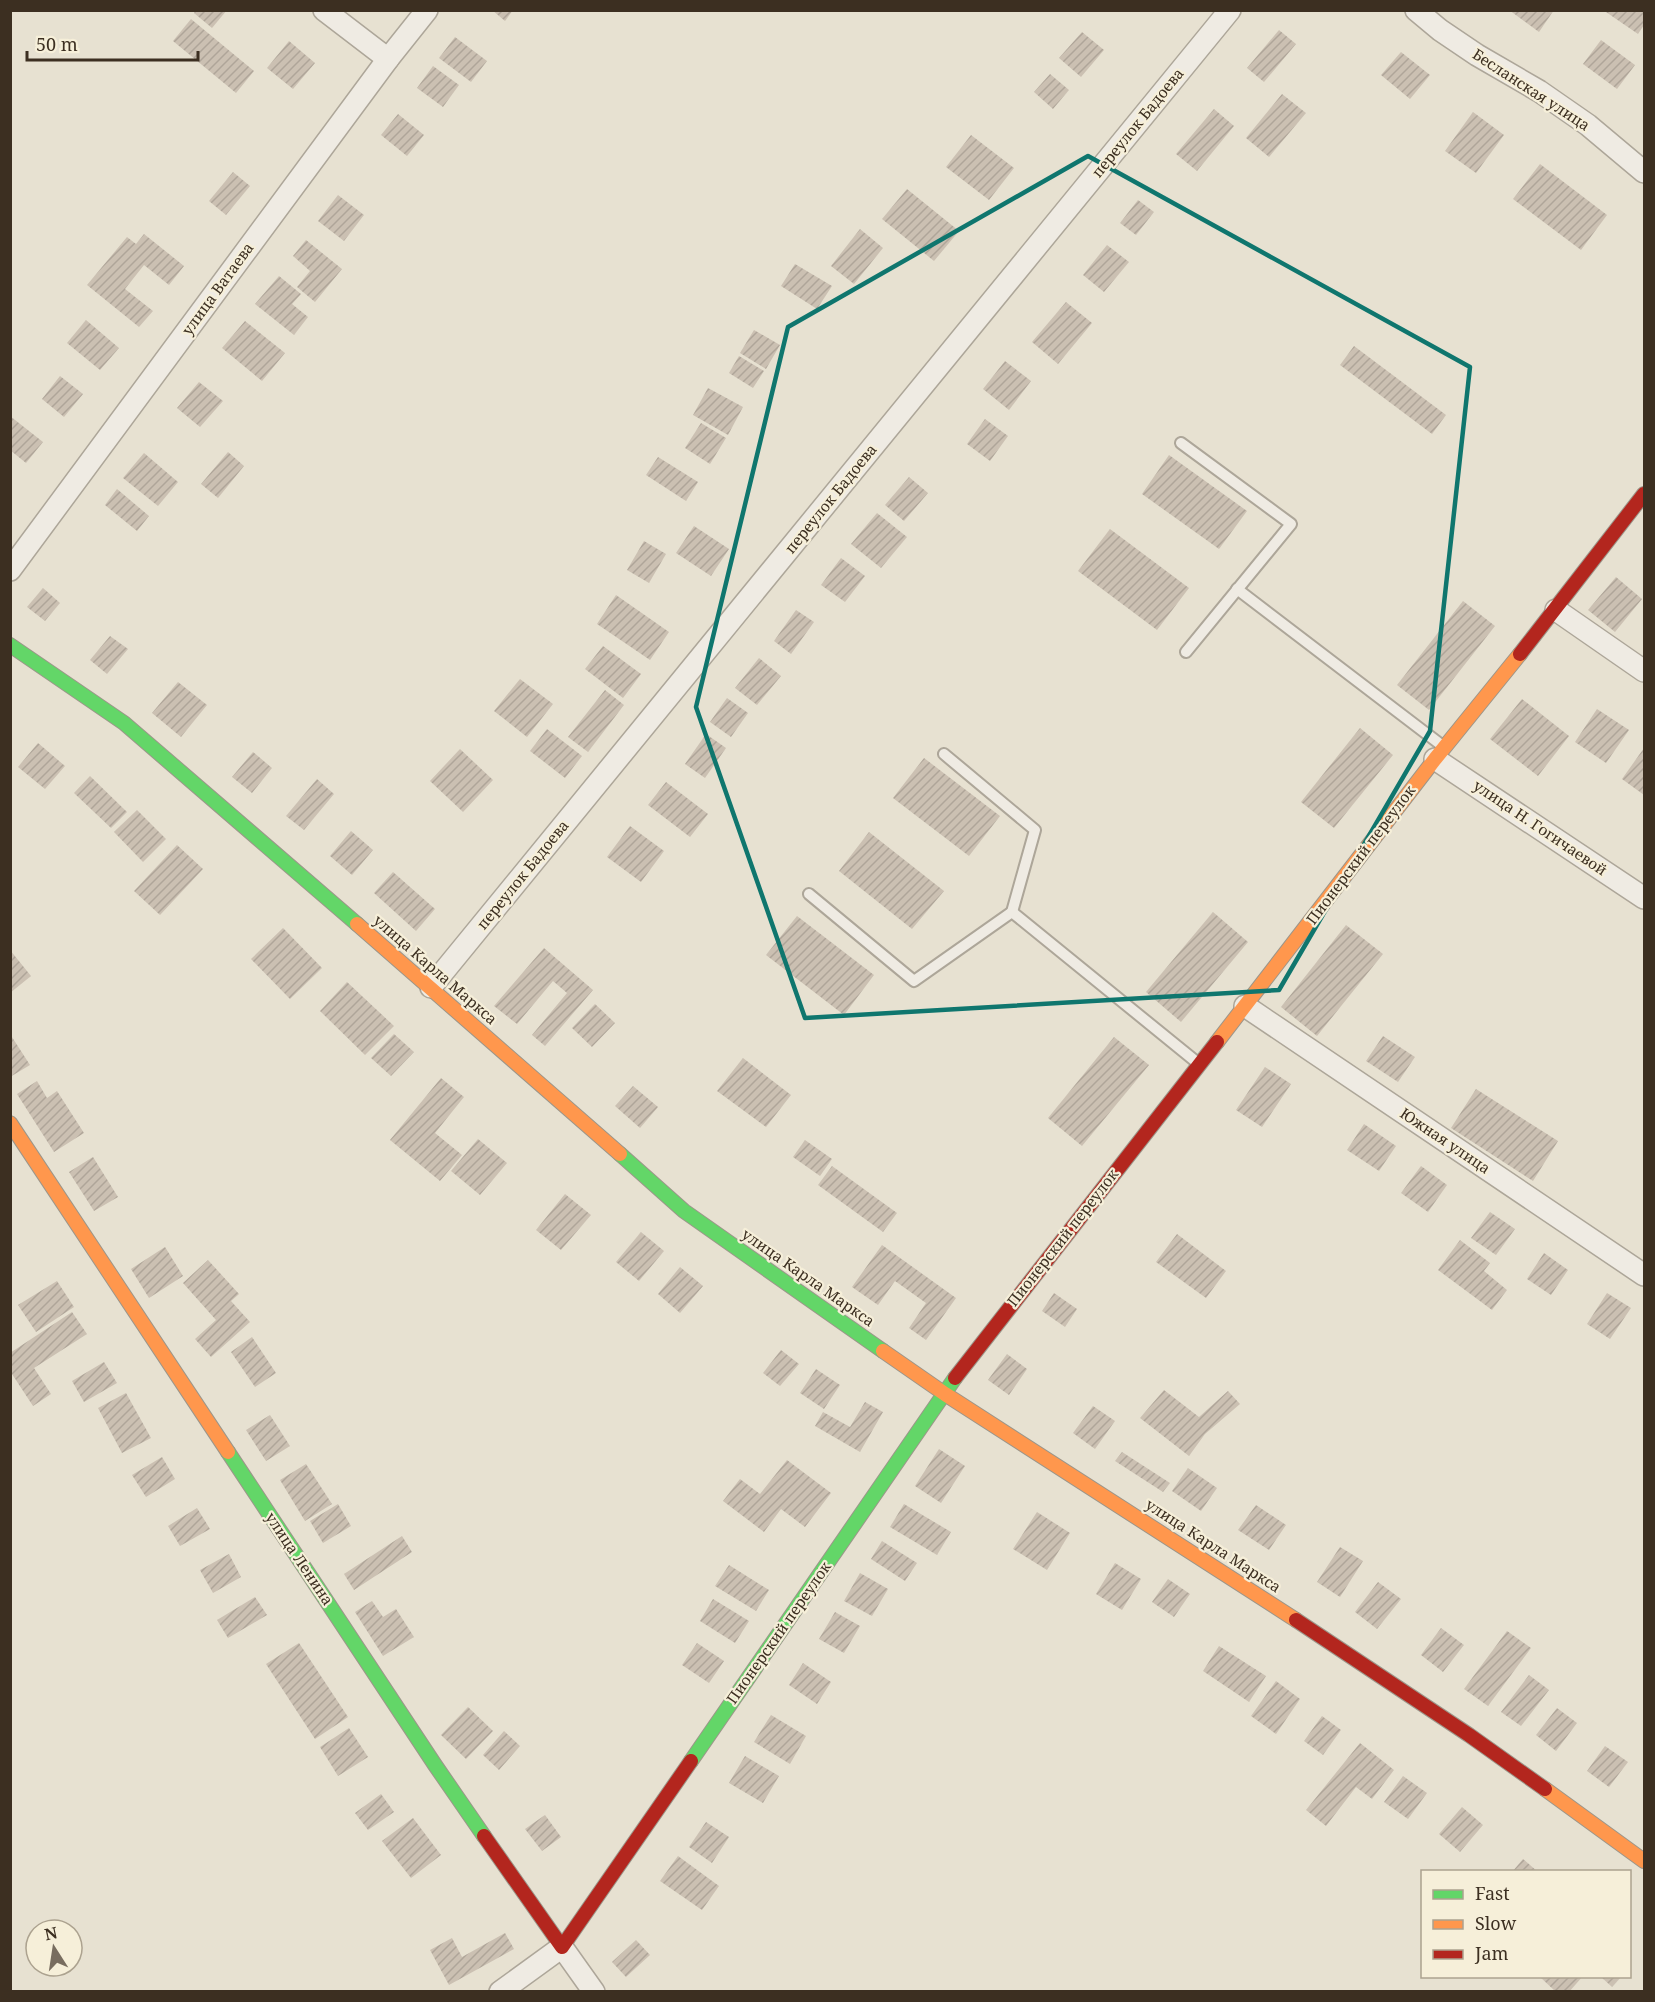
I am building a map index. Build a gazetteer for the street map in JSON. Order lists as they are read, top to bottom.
{
  "streets": {
    "street": [
      "Бесланская улица",
      "переулок Бадоева",
      "улица Ватаева",
      "улица Н. Гогичаевой",
      "Пионерский переулок",
      "улица Карла Маркса",
      "Южная улица",
      "улица Ленина"
    ]
  },
  "crossings": [
    ["переулок Бадоева", "улица Карла Маркса"],
    ["улица Н. Гогичаевой", "Пионерский переулок"],
    ["Пионерский переулок", "улица Карла Маркса"],
    ["Пионерский переулок", "Южная улица"],
    ["Пионерский переулок", "улица Ленина"]
  ],
  "legend": ["Fast", "Slow", "Jam"],
  "scale_bar": "50 m",
  "north": "top"
}
